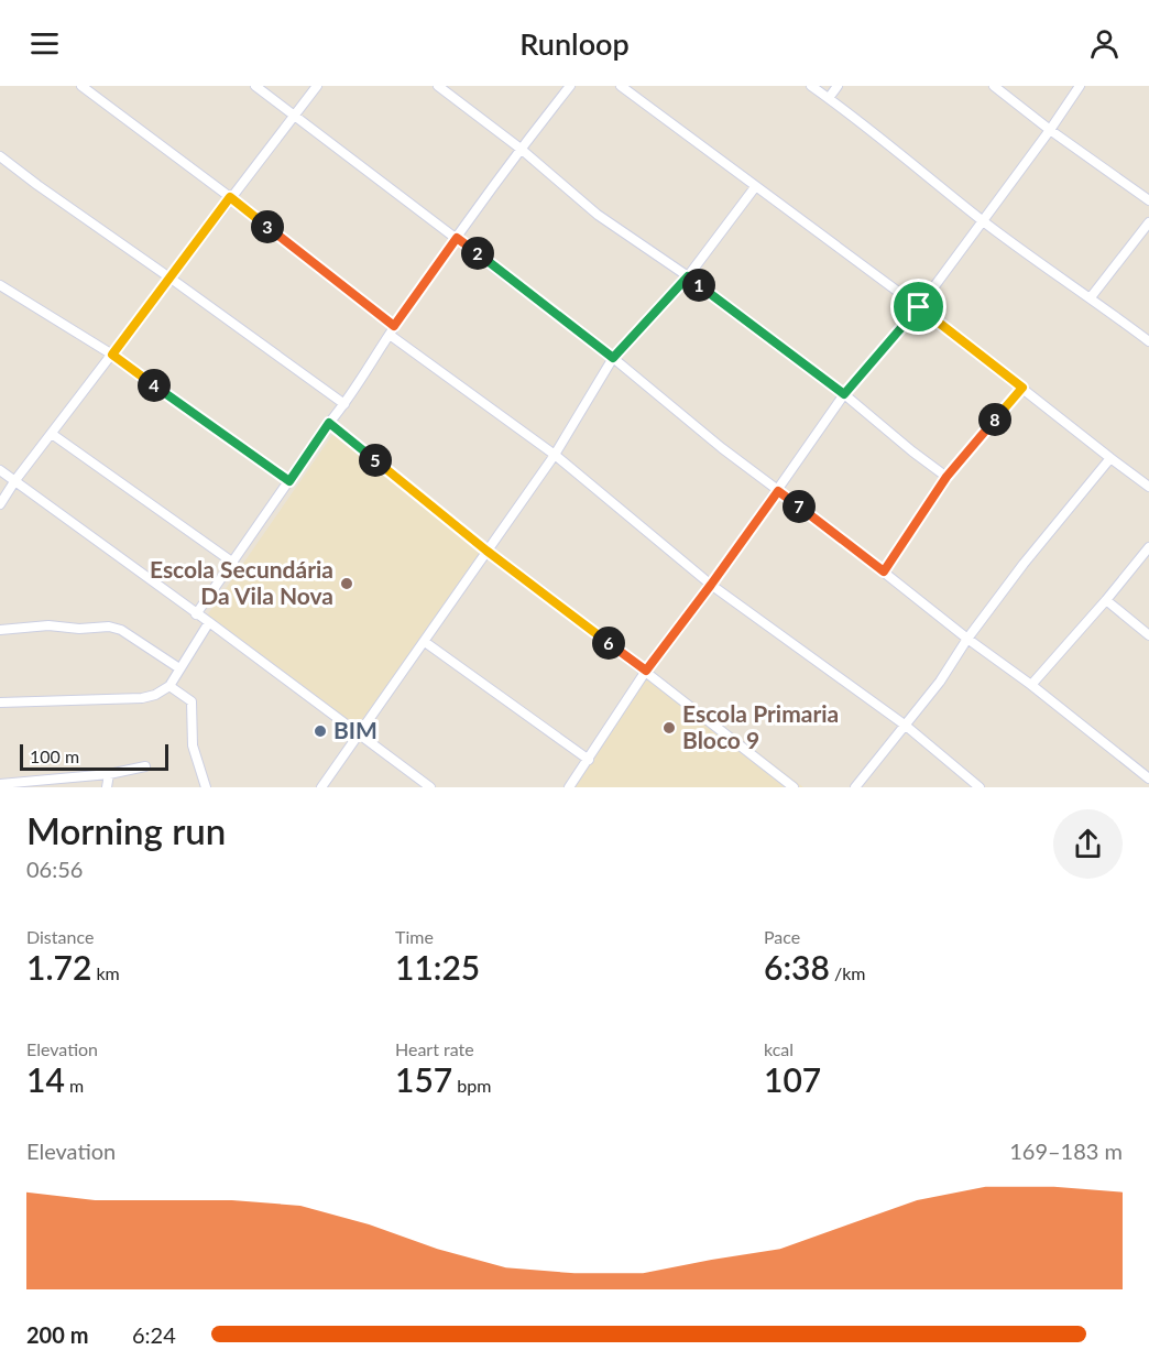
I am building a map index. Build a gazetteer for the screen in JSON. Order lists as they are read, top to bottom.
{
  "places": ["Escola Secundária Da Vila Nova", "Escola Primaria Bloco 9", "BIM"],
  "scale_bar": "100 m",
  "page": {
    "header": "Runloop",
    "pins": [
      "3",
      "2",
      "1",
      "4",
      "8",
      "5",
      "7",
      "6"
    ],
    "scale": "100 m",
    "heading": ["Morning run", "06:56"],
    "stats": [
      ["Distance", "1.72 km"],
      ["Time", "11:25"],
      ["Pace", "6:38 /km"],
      ["Elevation", "14 m"],
      ["Heart rate", "157 bpm"],
      ["kcal", "107"]
    ],
    "chart": ["Elevation", "169–183 m"],
    "list": [
      {
        "name": "200 m",
        "note": "6:24"
      }
    ]
  }
}
